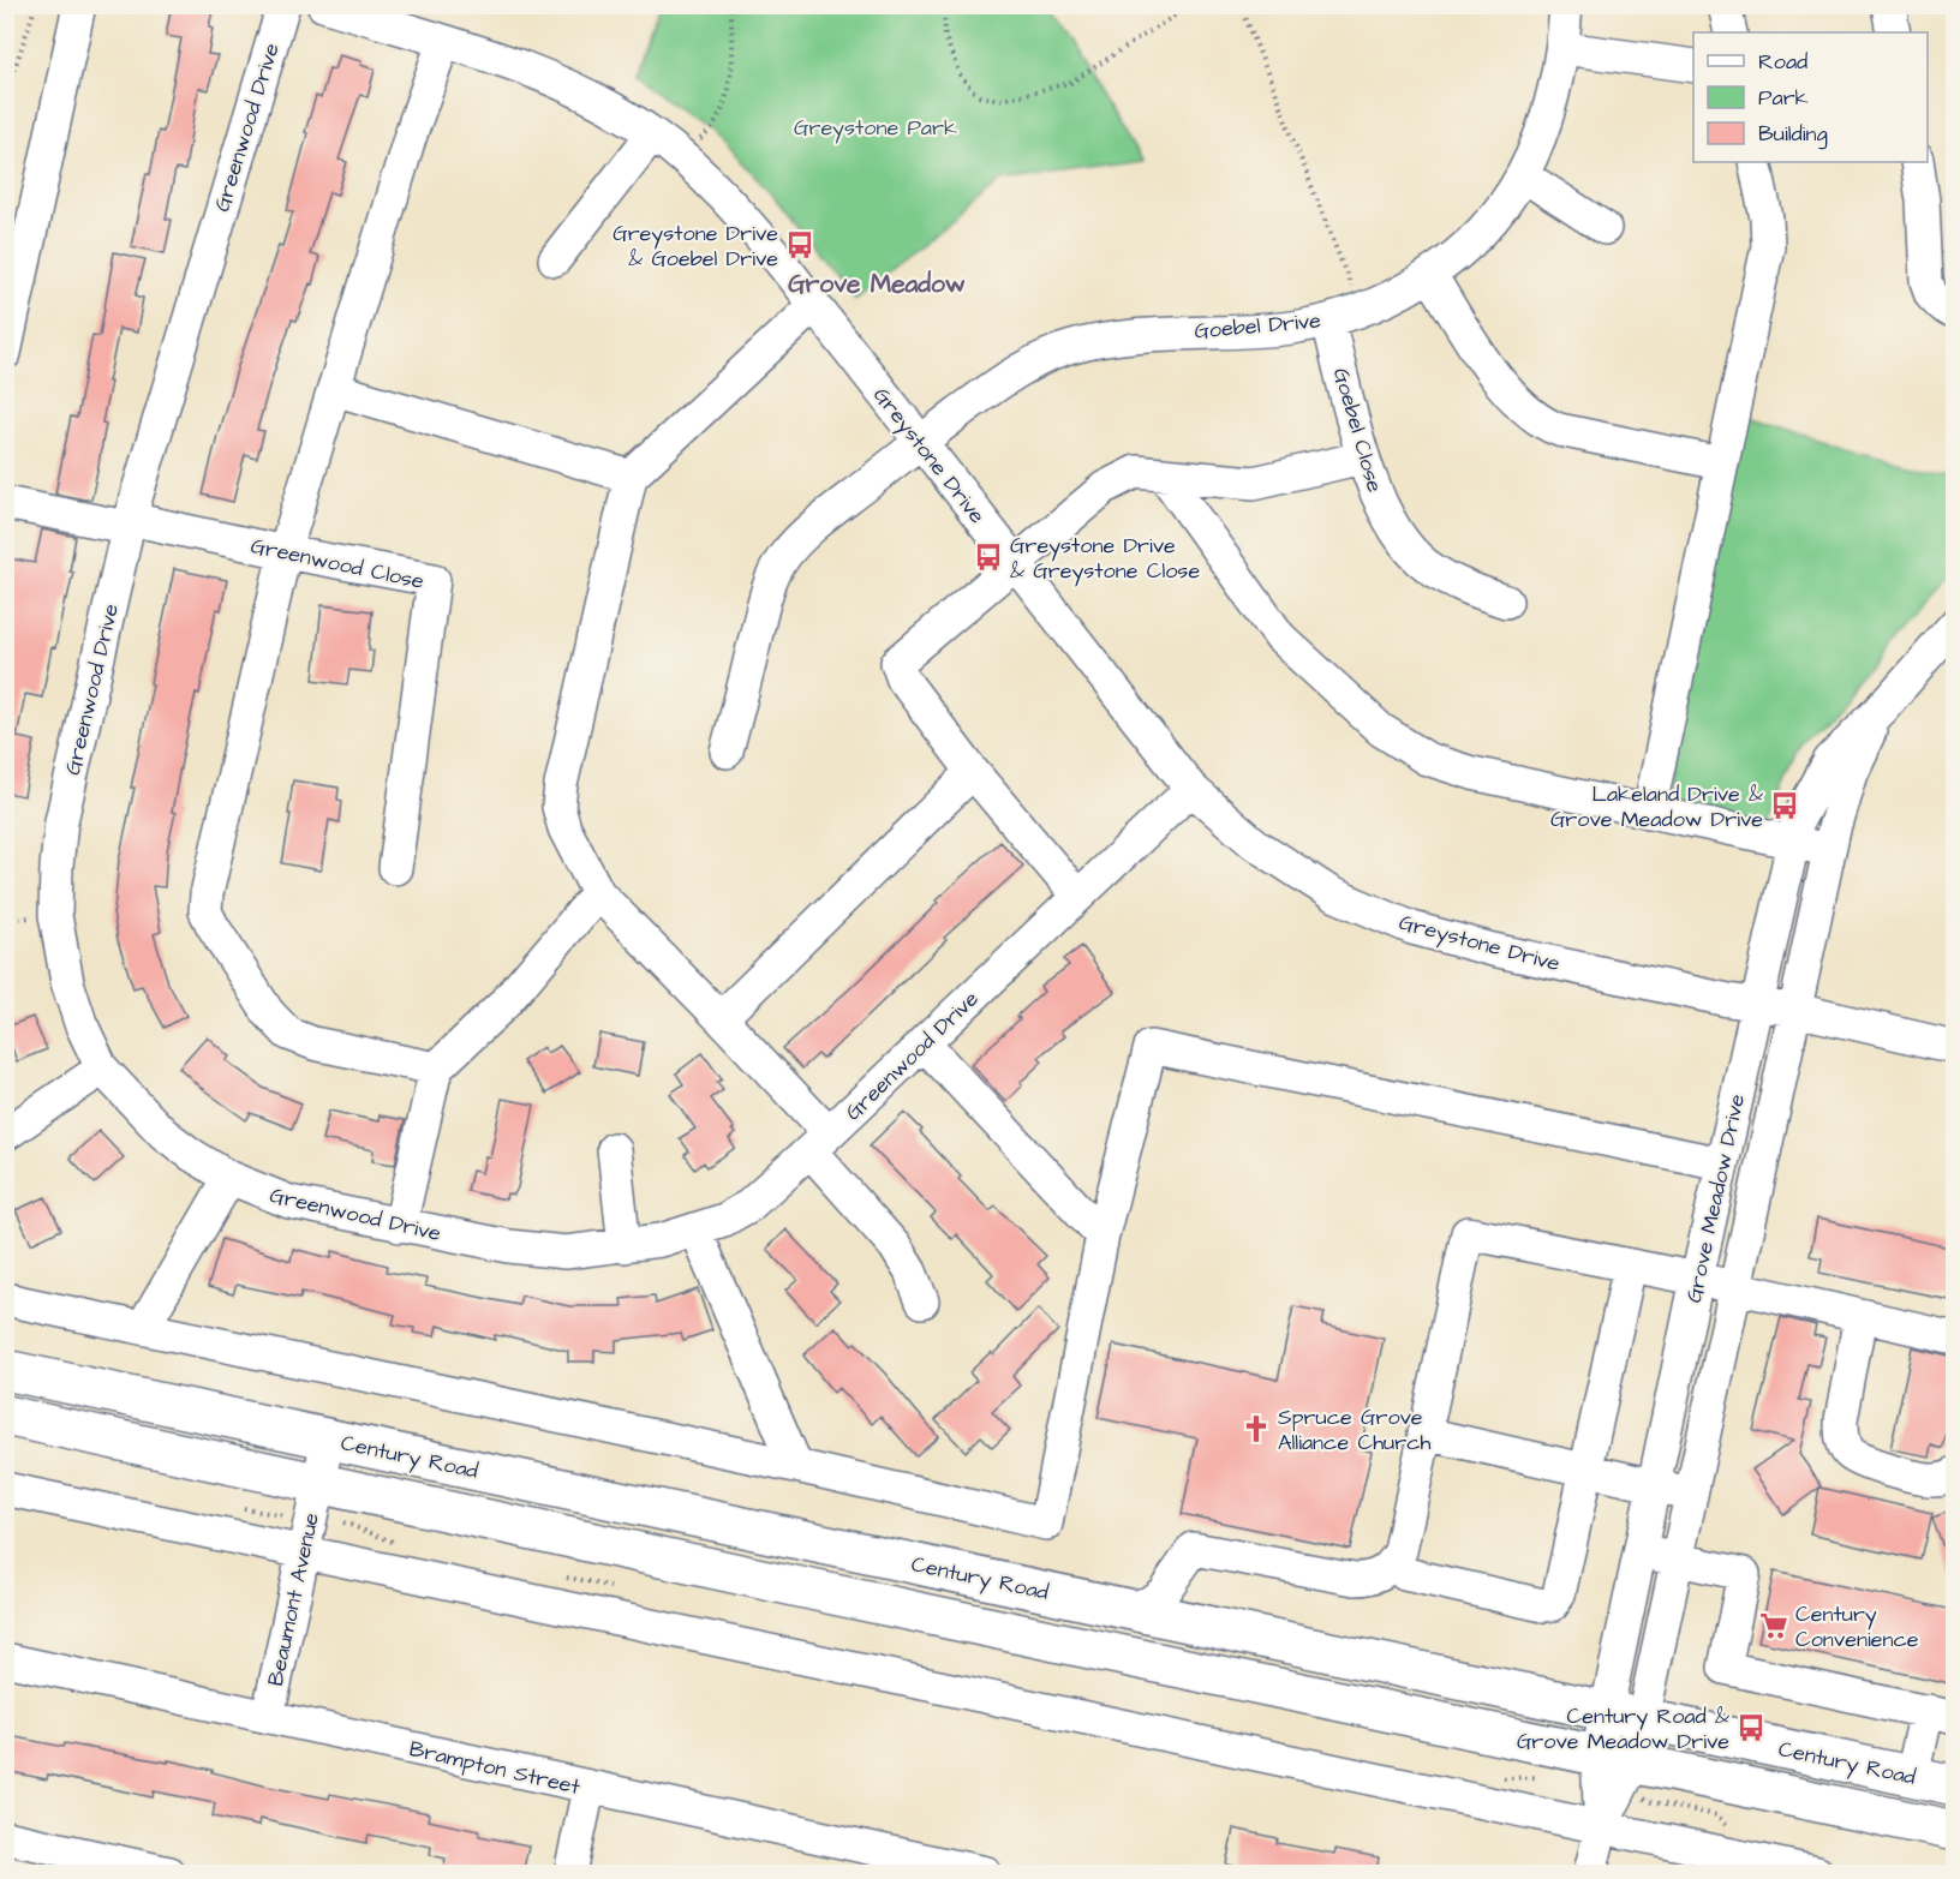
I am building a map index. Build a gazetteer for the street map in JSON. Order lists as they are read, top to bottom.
{
  "streets": {
    "main road": ["Century Road"],
    "street": [
      "Greenwood Drive",
      "Goebel Drive",
      "Goebel Close",
      "Greystone Drive",
      "Greenwood Close",
      "Grove Meadow Drive",
      "Beaumont Avenue",
      "Brampton Street"
    ]
  },
  "crossings": [
    ["Greenwood Drive", "Greystone Drive"],
    ["Greenwood Drive", "Greenwood Close"],
    ["Goebel Drive", "Goebel Close"],
    ["Goebel Drive", "Greystone Drive"],
    ["Greystone Drive", "Grove Meadow Drive"],
    ["Grove Meadow Drive", "Century Road"],
    ["Century Road", "Beaumont Avenue"],
    ["Beaumont Avenue", "Brampton Street"]
  ],
  "districts": ["Grove Meadow"],
  "parks": ["Greystone Park"],
  "places": {
    "bus stop": [
      "Greystone Drive & Goebel Drive",
      "Greystone Drive & Greystone Close",
      "Lakeland Drive & Grove Meadow Drive",
      "Century Road & Grove Meadow Drive"
    ],
    "church": ["Spruce Grove Alliance Church"],
    "supermarket": ["Century Convenience"]
  },
  "legend": ["Road", "Park", "Building"]
}
